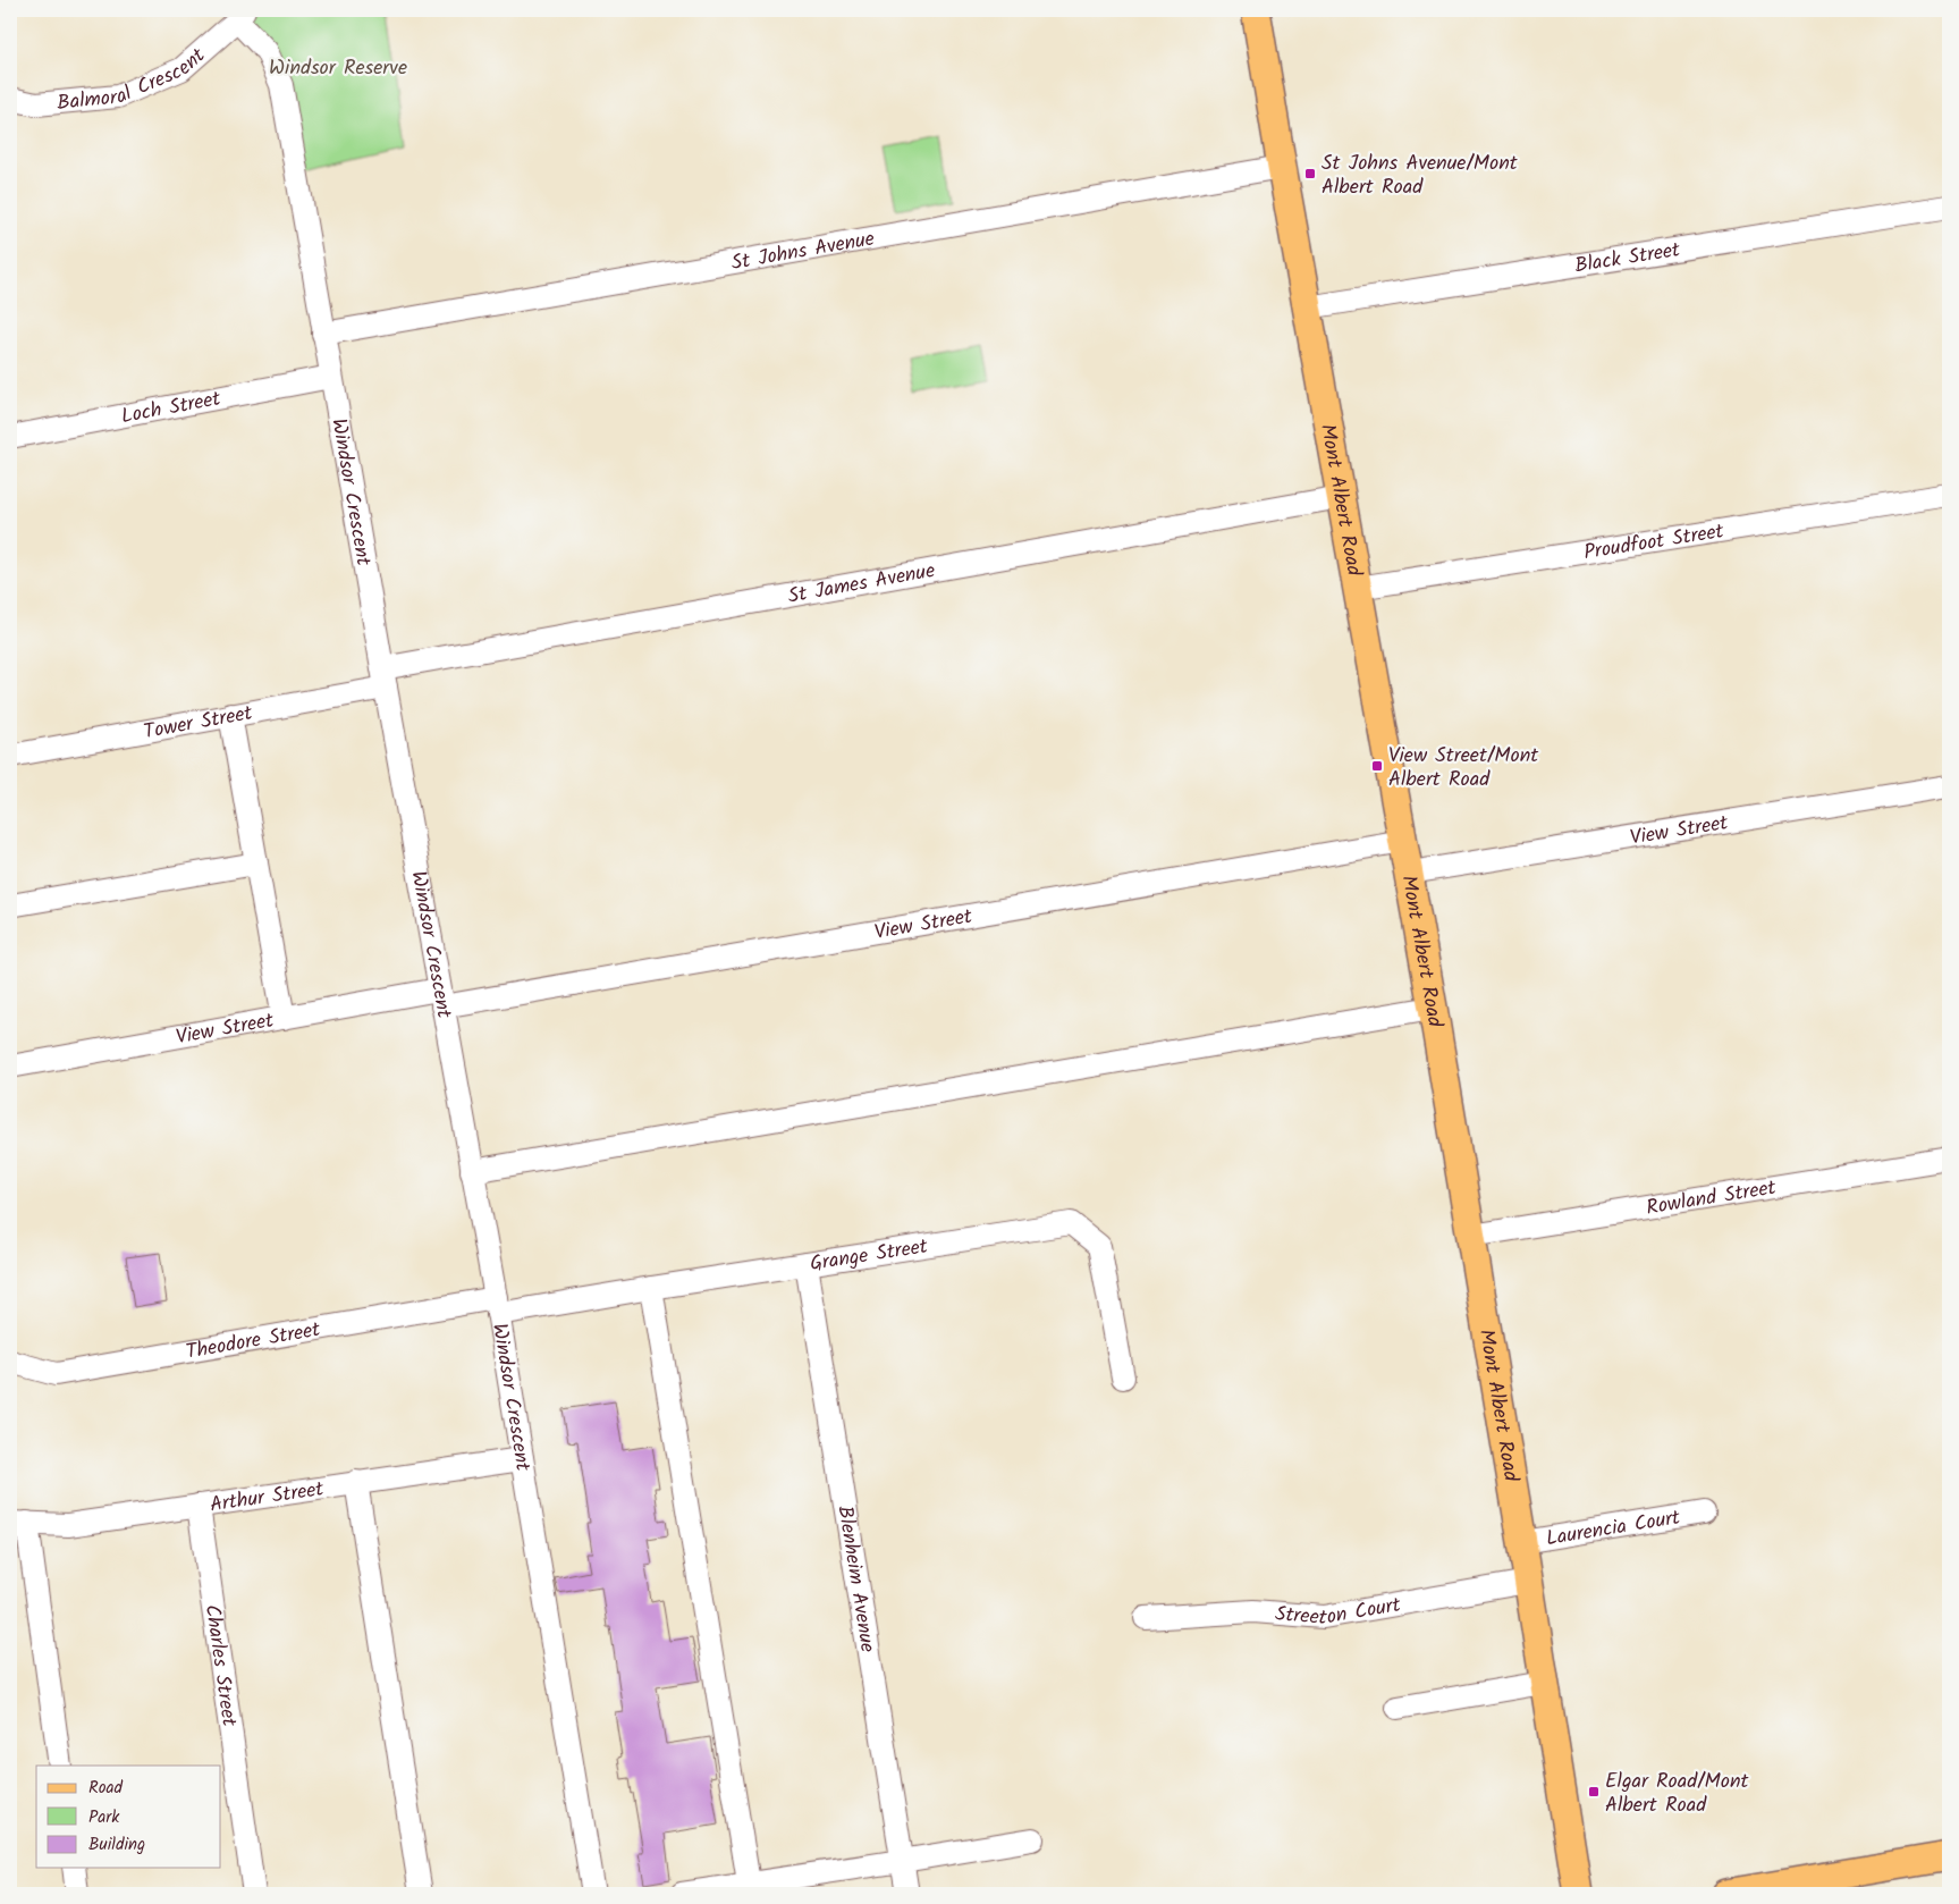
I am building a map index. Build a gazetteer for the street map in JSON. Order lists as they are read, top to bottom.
{
  "streets": {
    "main road": ["Mont Albert Road"],
    "street": [
      "Balmoral Crescent",
      "St Johns Avenue",
      "Black Street",
      "Loch Street",
      "Windsor Crescent",
      "Proudfoot Street",
      "St James Avenue",
      "Tower Street",
      "View Street",
      "Rowland Street",
      "Grange Street",
      "Theodore Street",
      "Arthur Street",
      "Laurencia Court",
      "Blenheim Avenue",
      "Streeton Court",
      "Charles Street"
    ]
  },
  "crossings": [
    ["Balmoral Crescent", "Windsor Crescent"],
    ["St Johns Avenue", "Windsor Crescent"],
    ["St Johns Avenue", "Mont Albert Road"],
    ["Black Street", "Mont Albert Road"],
    ["Loch Street", "Windsor Crescent"],
    ["Windsor Crescent", "St James Avenue"],
    ["Windsor Crescent", "Tower Street"],
    ["Windsor Crescent", "View Street"],
    ["Windsor Crescent", "Grange Street"],
    ["Windsor Crescent", "Theodore Street"],
    ["Windsor Crescent", "Arthur Street"],
    ["Mont Albert Road", "Proudfoot Street"],
    ["Mont Albert Road", "St James Avenue"],
    ["Mont Albert Road", "View Street"],
    ["Mont Albert Road", "Rowland Street"],
    ["Mont Albert Road", "Laurencia Court"],
    ["Mont Albert Road", "Streeton Court"],
    ["St James Avenue", "Tower Street"],
    ["Grange Street", "Theodore Street"],
    ["Grange Street", "Blenheim Avenue"],
    ["Arthur Street", "Charles Street"]
  ],
  "parks": ["Windsor Reserve"],
  "places": {
    "transit": ["St Johns Avenue/Mont Albert Road", "View Street/Mont Albert Road", "Elgar Road/Mont Albert Road"]
  },
  "legend": ["Road", "Park", "Building"]
}
